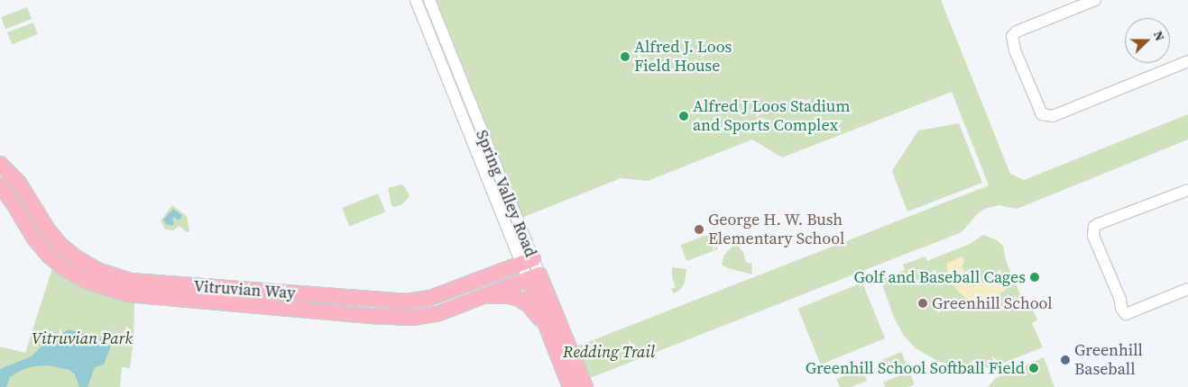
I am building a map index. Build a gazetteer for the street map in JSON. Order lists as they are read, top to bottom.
{
  "streets": {
    "main road": ["Spring Valley Road", "Vitruvian Way"]
  },
  "crossings": [
    ["Spring Valley Road", "Vitruvian Way"]
  ],
  "parks": ["Vitruvian Park", "Redding Trail"],
  "places": [
    "Alfred J. Loos Field House",
    "Alfred J Loos Stadium and Sports Complex",
    "George H. W. Bush Elementary School",
    "Golf and Baseball Cages",
    "Greenhill School",
    "Greenhill Baseball",
    "Greenhill School Softball Field"
  ],
  "north": "right"
}
